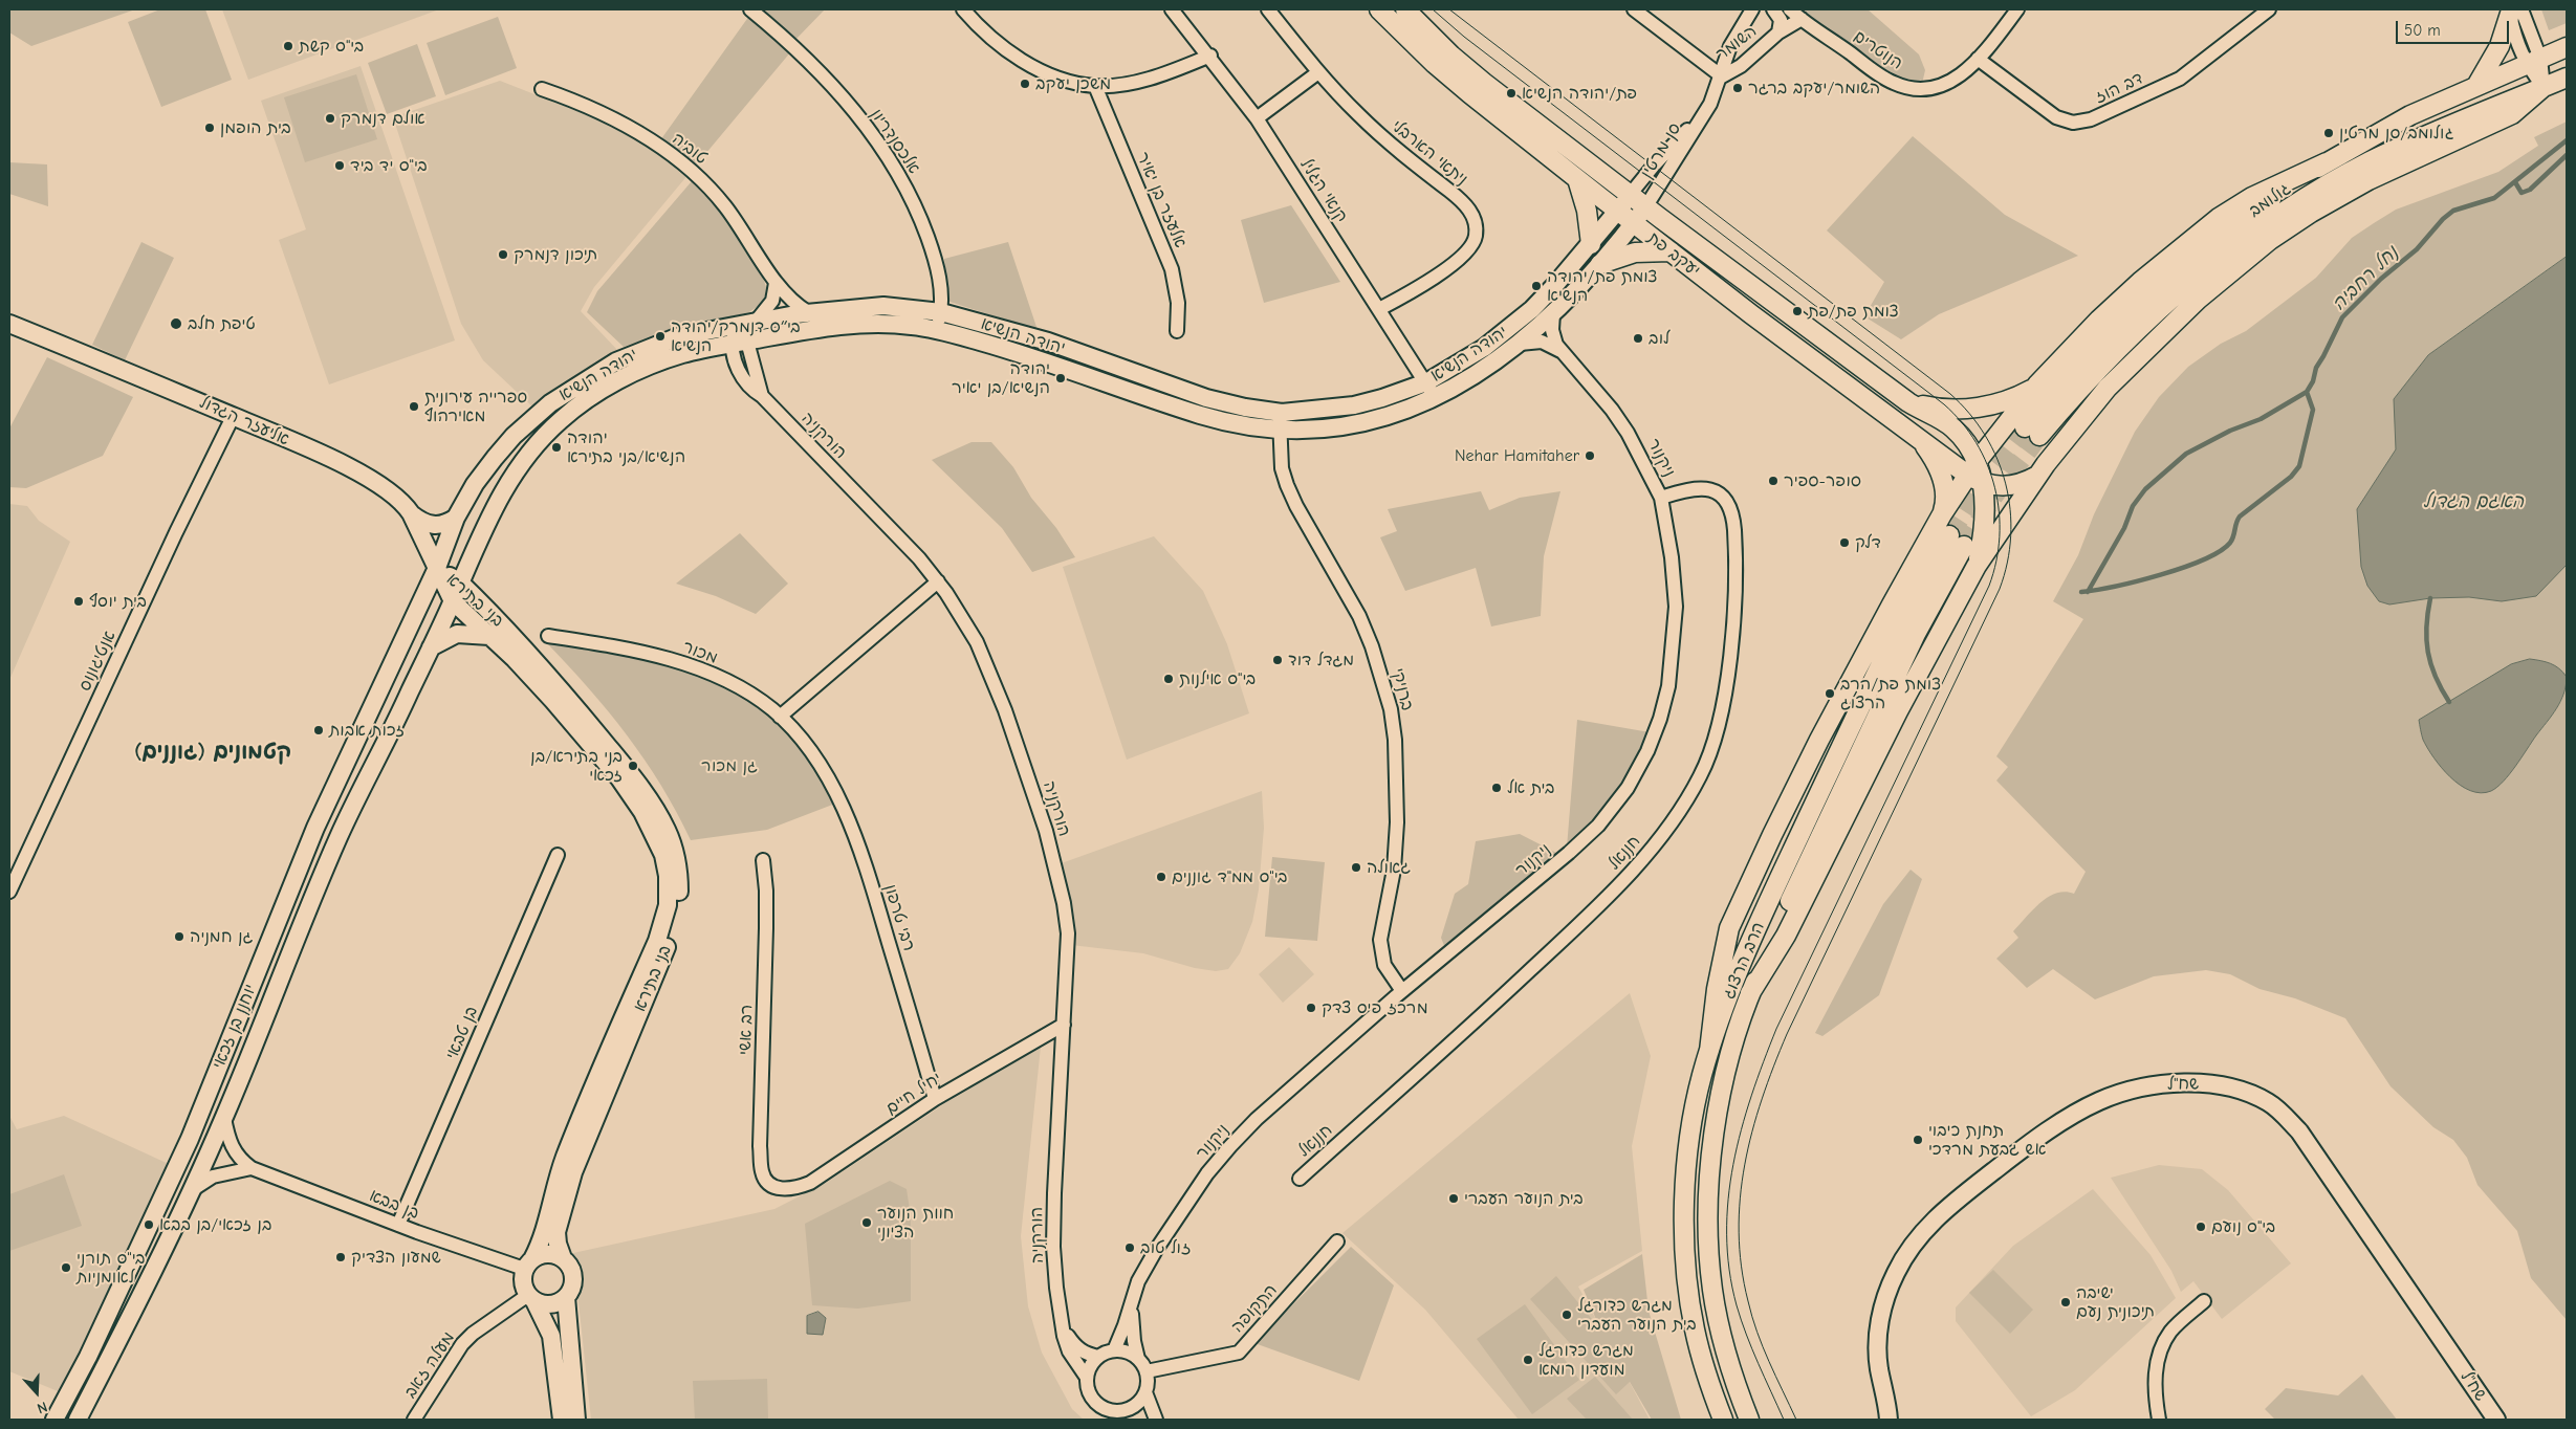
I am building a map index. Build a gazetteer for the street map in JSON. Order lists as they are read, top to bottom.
{
  "streets": {
    "main road": ["גולומב", "יעקב פת", "הרב הרצוג"],
    "street": [
      "השומר",
      "הנוטרים",
      "דב הוז",
      "אלכסנדריון",
      "טוביה",
      "סן מרטין",
      "ניתאי הארבלי",
      "קנאי הגליל",
      "אלעזר בן יאיר",
      "יהודה הנשיא",
      "אליעזר הגדול",
      "הורקניה",
      "ניקנור",
      "בני בתירא",
      "מכור",
      "אנטיגונוס",
      "ברניקי",
      "חננאל",
      "רבי טרפון",
      "יוחנן בן זכאי",
      "רב אשי",
      "בן טבאי",
      "שח\"ל",
      "יחיל חיים",
      "בן בבא",
      "התקופה",
      "מעלה זאב"
    ]
  },
  "crossings": [
    ["השומר", "הנוטרים"],
    ["השומר", "סן מרטין"],
    ["הנוטרים", "דב הוז"],
    ["אלכסנדריון", "יהודה הנשיא"],
    ["טוביה", "יהודה הנשיא"],
    ["סן מרטין", "יעקב פת"],
    ["סן מרטין", "יהודה הנשיא"],
    ["ניתאי הארבלי", "קנאי הגליל"],
    ["קנאי הגליל", "יהודה הנשיא"],
    ["יעקב פת", "יהודה הנשיא"],
    ["יהודה הנשיא", "אליעזר הגדול"],
    ["יהודה הנשיא", "הורקניה"],
    ["יהודה הנשיא", "ניקנור"],
    ["יהודה הנשיא", "בני בתירא"],
    ["יהודה הנשיא", "ברניקי"],
    ["יהודה הנשיא", "יוחנן בן זכאי"],
    ["אליעזר הגדול", "בני בתירא"],
    ["אליעזר הגדול", "אנטיגונוס"],
    ["אליעזר הגדול", "יוחנן בן זכאי"],
    ["הורקניה", "ניקנור"],
    ["הורקניה", "יחיל חיים"],
    ["הורקניה", "התקופה"],
    ["ניקנור", "ברניקי"],
    ["ניקנור", "חננאל"],
    ["ניקנור", "התקופה"],
    ["בני בתירא", "יוחנן בן זכאי"],
    ["בני בתירא", "בן בבא"],
    ["בני בתירא", "מעלה זאב"],
    ["מכור", "רבי טרפון"],
    ["רבי טרפון", "יחיל חיים"],
    ["יוחנן בן זכאי", "בן בבא"],
    ["רב אשי", "יחיל חיים"],
    ["בן טבאי", "בן בבא"],
    ["בן בבא", "מעלה זאב"]
  ],
  "districts": ["קטמונים (גוננים)"],
  "water": ["נחל רחביה", "האגם הגדול"],
  "parks": ["גן מכור"],
  "places": [
    "בי\"ס קשת",
    "משכן יעקב",
    "השומר/יעקב ברגר",
    "פת/יהודה הנשיא",
    "אולם דנמרק",
    "בית הופמן",
    "גולומב/סן מרטין",
    "בי\"ס יד ביד",
    "תיכון דנמרק",
    "צומת פת/יהודה הנשיא",
    "צומת פת/פת",
    "טיפת חלב",
    "בי״ס דנמרק/יהודה הנשיא",
    "לוב",
    "יהודה הנשיא/בן יאיר",
    "ספרייה עירונית מאירהוף",
    "יהודה הנשיא/בני בתירא",
    "Nehar Hamitaher",
    "סופר-ספיר",
    "דלק",
    "בית יוסף",
    "מגדל דוד",
    "בי\"ס אילנות",
    "צומת פת/הרב הרצוג",
    "זכות אבות",
    "בני בתירא/בן זכאי",
    "בית אל",
    "גאולה",
    "בי\"ס ממ\"ד גוננים",
    "גן חמניה",
    "מרכז פיס צדק",
    "תחנת כיבוי אש גבעת מרדכי",
    "בית הנוער העברי",
    "חוות הנוער הציוני",
    "בן זכאי/בן בבא",
    "בי\"ס נועם",
    "זול טוב",
    "שמעון הצדיק",
    "בי\"ס תורני לאומניות",
    "ישיבה תיכונית נעם",
    "מגרש כדורגל בית הנוער העברי",
    "מגרש כדורגל מועדון רומא"
  ],
  "scale_bar": "50 m",
  "north": "bottom"
}
